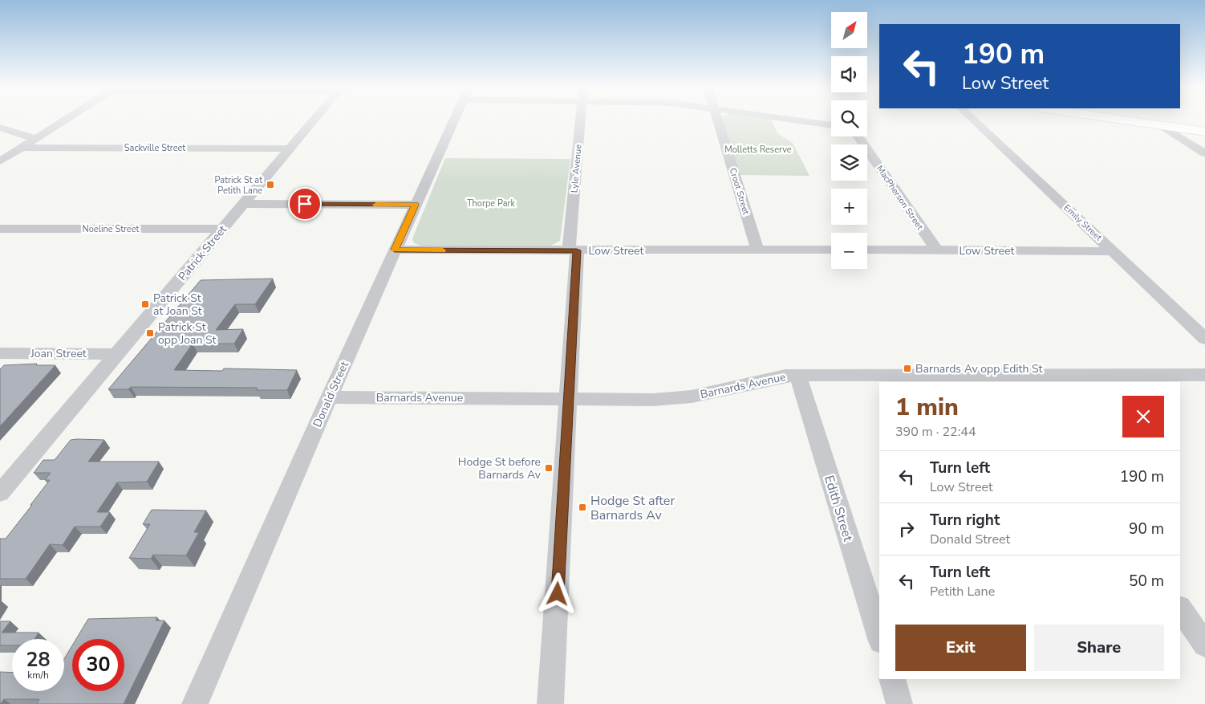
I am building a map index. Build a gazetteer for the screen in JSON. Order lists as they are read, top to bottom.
{
  "streets": {
    "street": [
      "Sackville Street",
      "Lyle Avenue",
      "Croot Street",
      "MacPherson Street",
      "Emily Street",
      "Noeline Street",
      "Low Street",
      "Patrick Street",
      "Joan Street",
      "Barnards Avenue",
      "Donald Street",
      "Edith Street"
    ]
  },
  "crossings": [
    ["Sackville Street", "Patrick Street"],
    ["Lyle Avenue", "Low Street"],
    ["Lyle Avenue", "Barnards Avenue"],
    ["Croot Street", "Low Street"],
    ["MacPherson Street", "Low Street"],
    ["Emily Street", "Low Street"],
    ["Noeline Street", "Patrick Street"],
    ["Low Street", "Donald Street"],
    ["Patrick Street", "Joan Street"],
    ["Barnards Avenue", "Donald Street"],
    ["Barnards Avenue", "Edith Street"]
  ],
  "parks": ["Molletts Reserve", "Thorpe Park"],
  "places": {
    "transit": [
      "Patrick St at Petith Lane",
      "Patrick St at Joan St",
      "Patrick St opp Joan St",
      "Barnards Av opp Edith St",
      "Hodge St before Barnards Av",
      "Hodge St after Barnards Av"
    ]
  },
  "north": "top right",
  "page": {
    "map_buttons": ["+", "−"],
    "turn": ["190 m", "Low Street"],
    "heading": ["1 min", "390 m · 22:44"],
    "list": [
      {
        "name": "Turn left",
        "note": "Low Street",
        "value": "190 m"
      },
      {
        "name": "Turn right",
        "note": "Donald Street",
        "value": "90 m"
      },
      {
        "name": "Turn left",
        "note": "Petith Lane",
        "value": "50 m"
      }
    ],
    "buttons": ["Exit", "Share"],
    "speed": "28 km/h",
    "limit": "30"
  }
}
